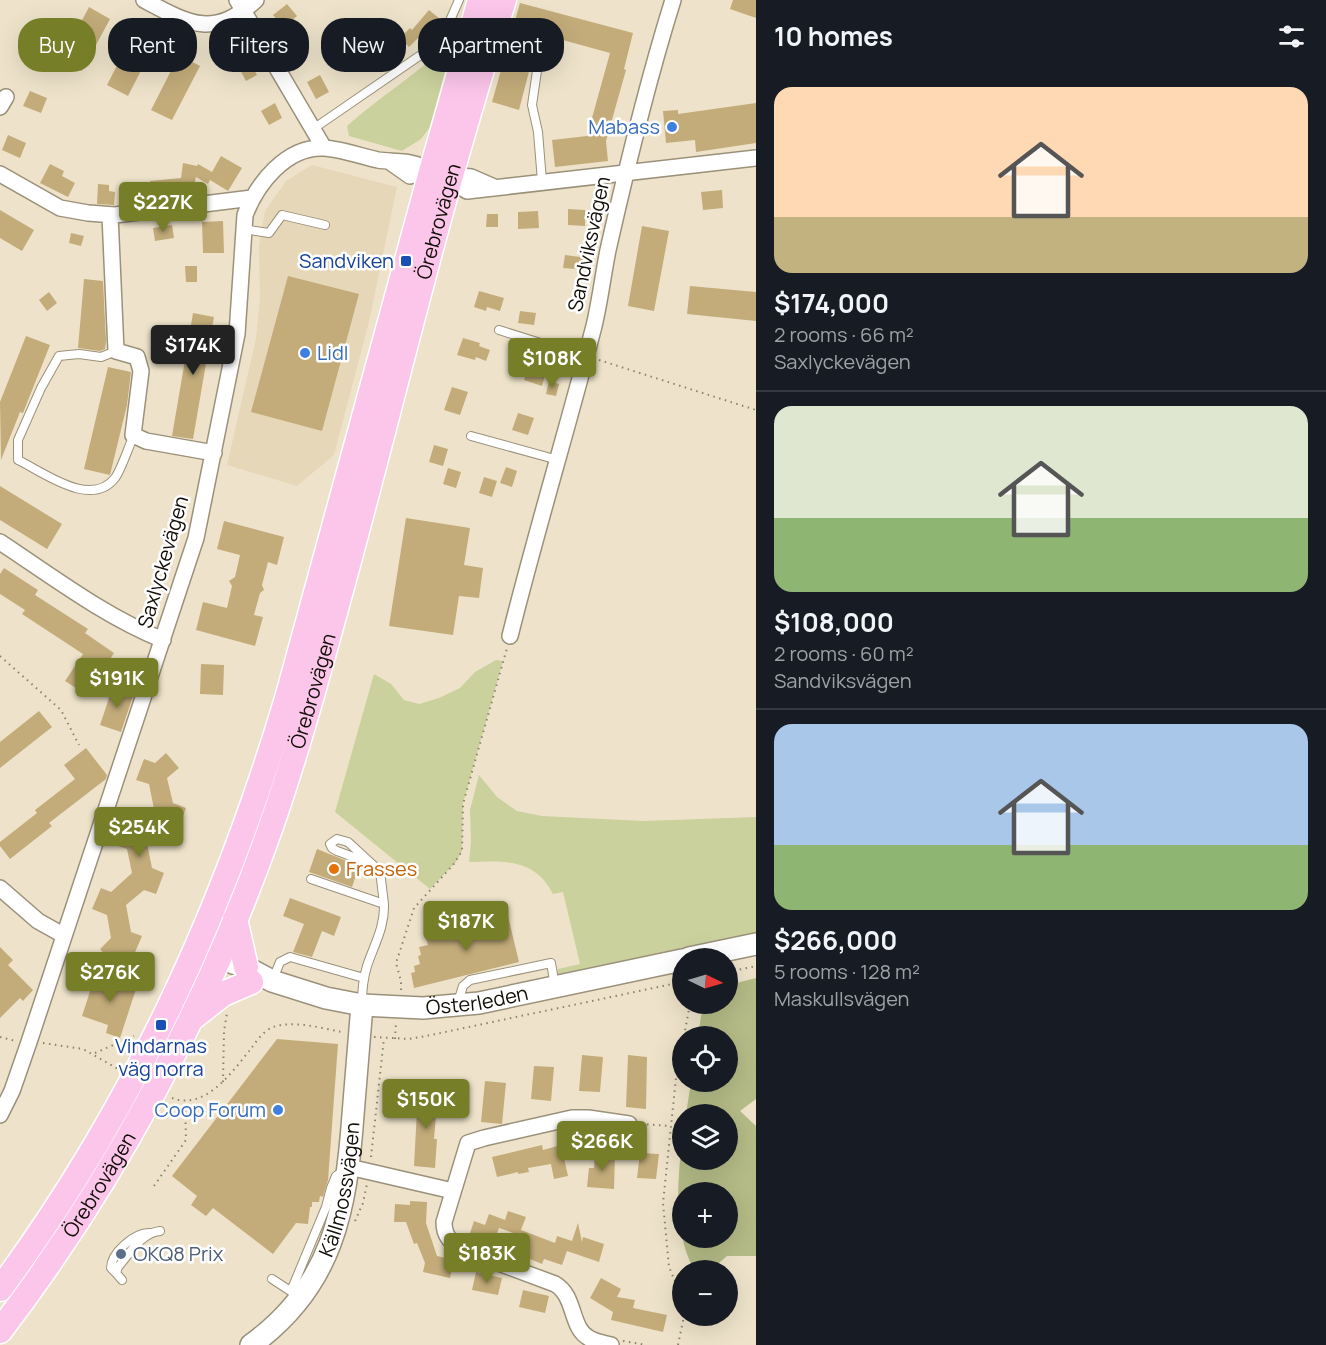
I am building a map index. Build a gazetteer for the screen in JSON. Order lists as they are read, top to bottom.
{
  "streets": {
    "highway": ["Örebrovägen"],
    "main road": ["Österleden", "Källmossvägen"],
    "street": ["Sandviksvägen", "Saxlyckevägen"]
  },
  "crossings": [
    ["Örebrovägen", "Österleden"],
    ["Österleden", "Källmossvägen"]
  ],
  "places": {
    "other": [
      "Mabass",
      "Lidl",
      "Frasses",
      "Coop Forum",
      "OKQ8 Prix"
    ],
    "transit": ["Sandviken", "Vindarnas väg norra"]
  },
  "north": "right",
  "page": {
    "heading": "10 homes",
    "chip": [
      "Buy",
      "Rent",
      "Filters",
      "New",
      "Apartment"
    ],
    "list": [
      {
        "name": "$174,000",
        "note": "2 rooms · 66 m² · Saxlyckevägen"
      },
      {
        "name": "$108,000",
        "note": "2 rooms · 60 m² · Sandviksvägen"
      },
      {
        "name": "$266,000",
        "note": "5 rooms · 128 m² · Maskullsvägen"
      }
    ],
    "price": [
      "$227K",
      "$174K",
      "$108K",
      "$191K",
      "$254K",
      "$187K",
      "$276K",
      "$150K",
      "$266K",
      "$183K"
    ],
    "map_buttons": ["+", "−"]
  }
}
